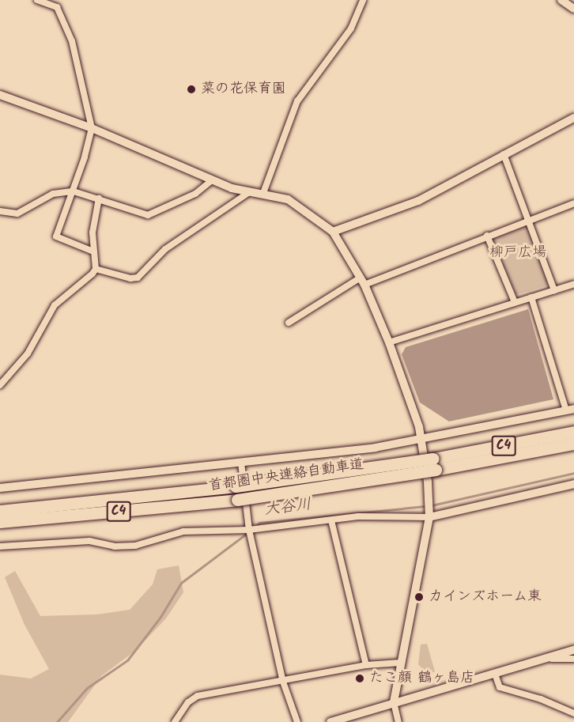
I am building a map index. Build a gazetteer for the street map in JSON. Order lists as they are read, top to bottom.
{
  "streets": {
    "highway": ["C4", "首都圏中央連絡自動車道"]
  },
  "water": ["大谷川"],
  "parks": ["柳戸広場"],
  "places": ["菜の花保育園", "カインズホーム東", "たこ顔 鶴ヶ島店"]
}
